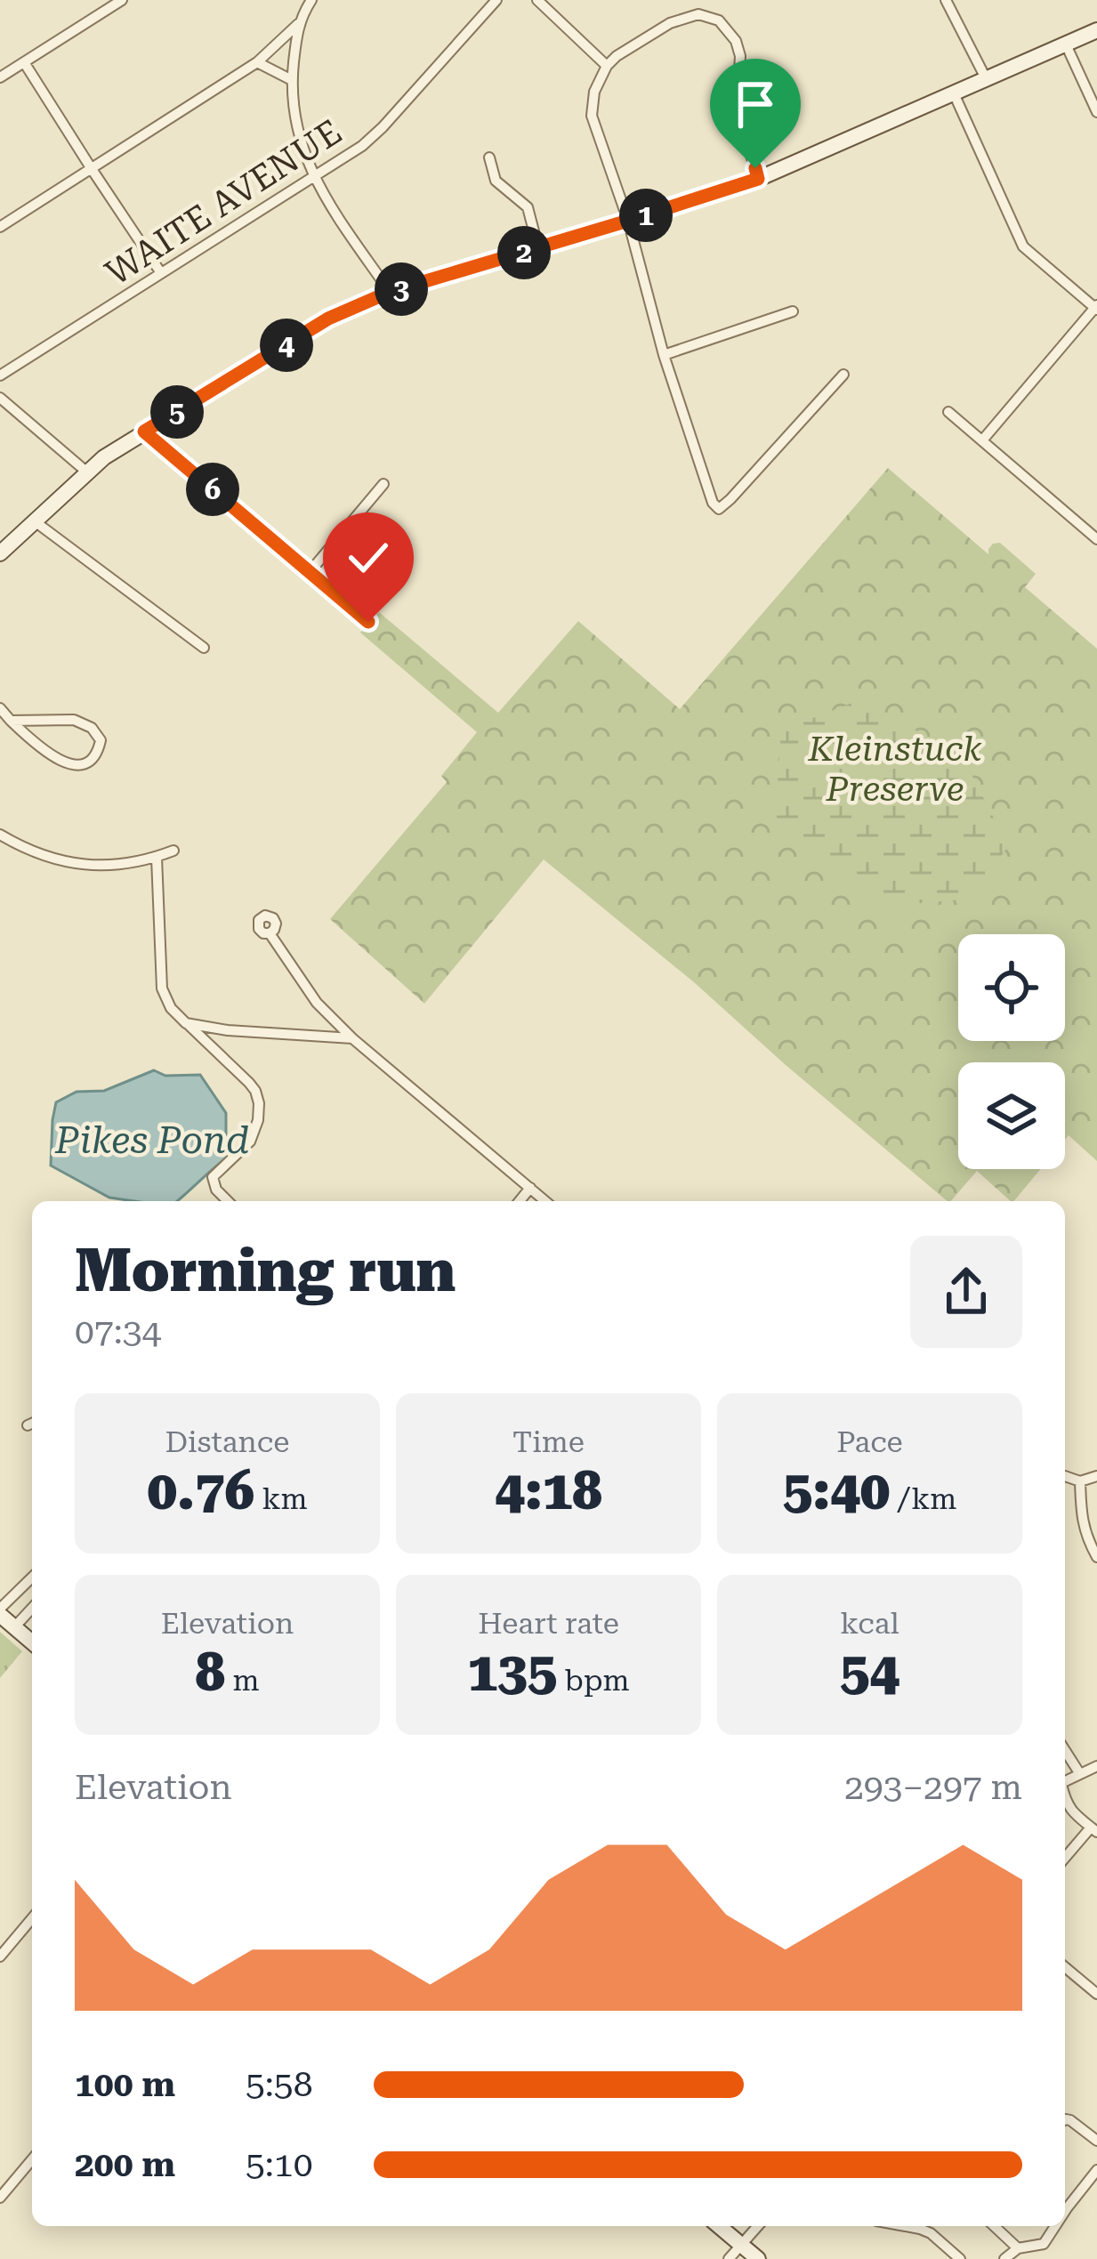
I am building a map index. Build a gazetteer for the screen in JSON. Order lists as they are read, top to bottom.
{
  "streets": {
    "street": ["WAITE AVENUE"]
  },
  "water": ["Pikes Pond"],
  "parks": ["Kleinstuck Preserve"],
  "page": {
    "pins": [
      "1",
      "2",
      "3",
      "4",
      "5",
      "6"
    ],
    "heading": ["Morning run", "07:34"],
    "stats": [
      ["Distance", "0.76 km"],
      ["Time", "4:18"],
      ["Pace", "5:40 /km"],
      ["Elevation", "8 m"],
      ["Heart rate", "135 bpm"],
      ["kcal", "54"]
    ],
    "chart": ["Elevation", "293–297 m"],
    "list": [
      {
        "name": "100 m",
        "note": "5:58"
      },
      {
        "name": "200 m",
        "note": "5:10"
      }
    ]
  }
}
